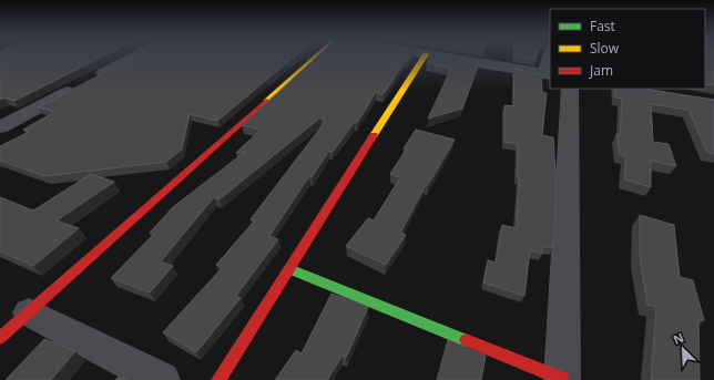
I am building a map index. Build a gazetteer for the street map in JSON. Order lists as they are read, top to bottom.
{
  "legend": ["Fast", "Slow", "Jam"],
  "north": "top left"
}
